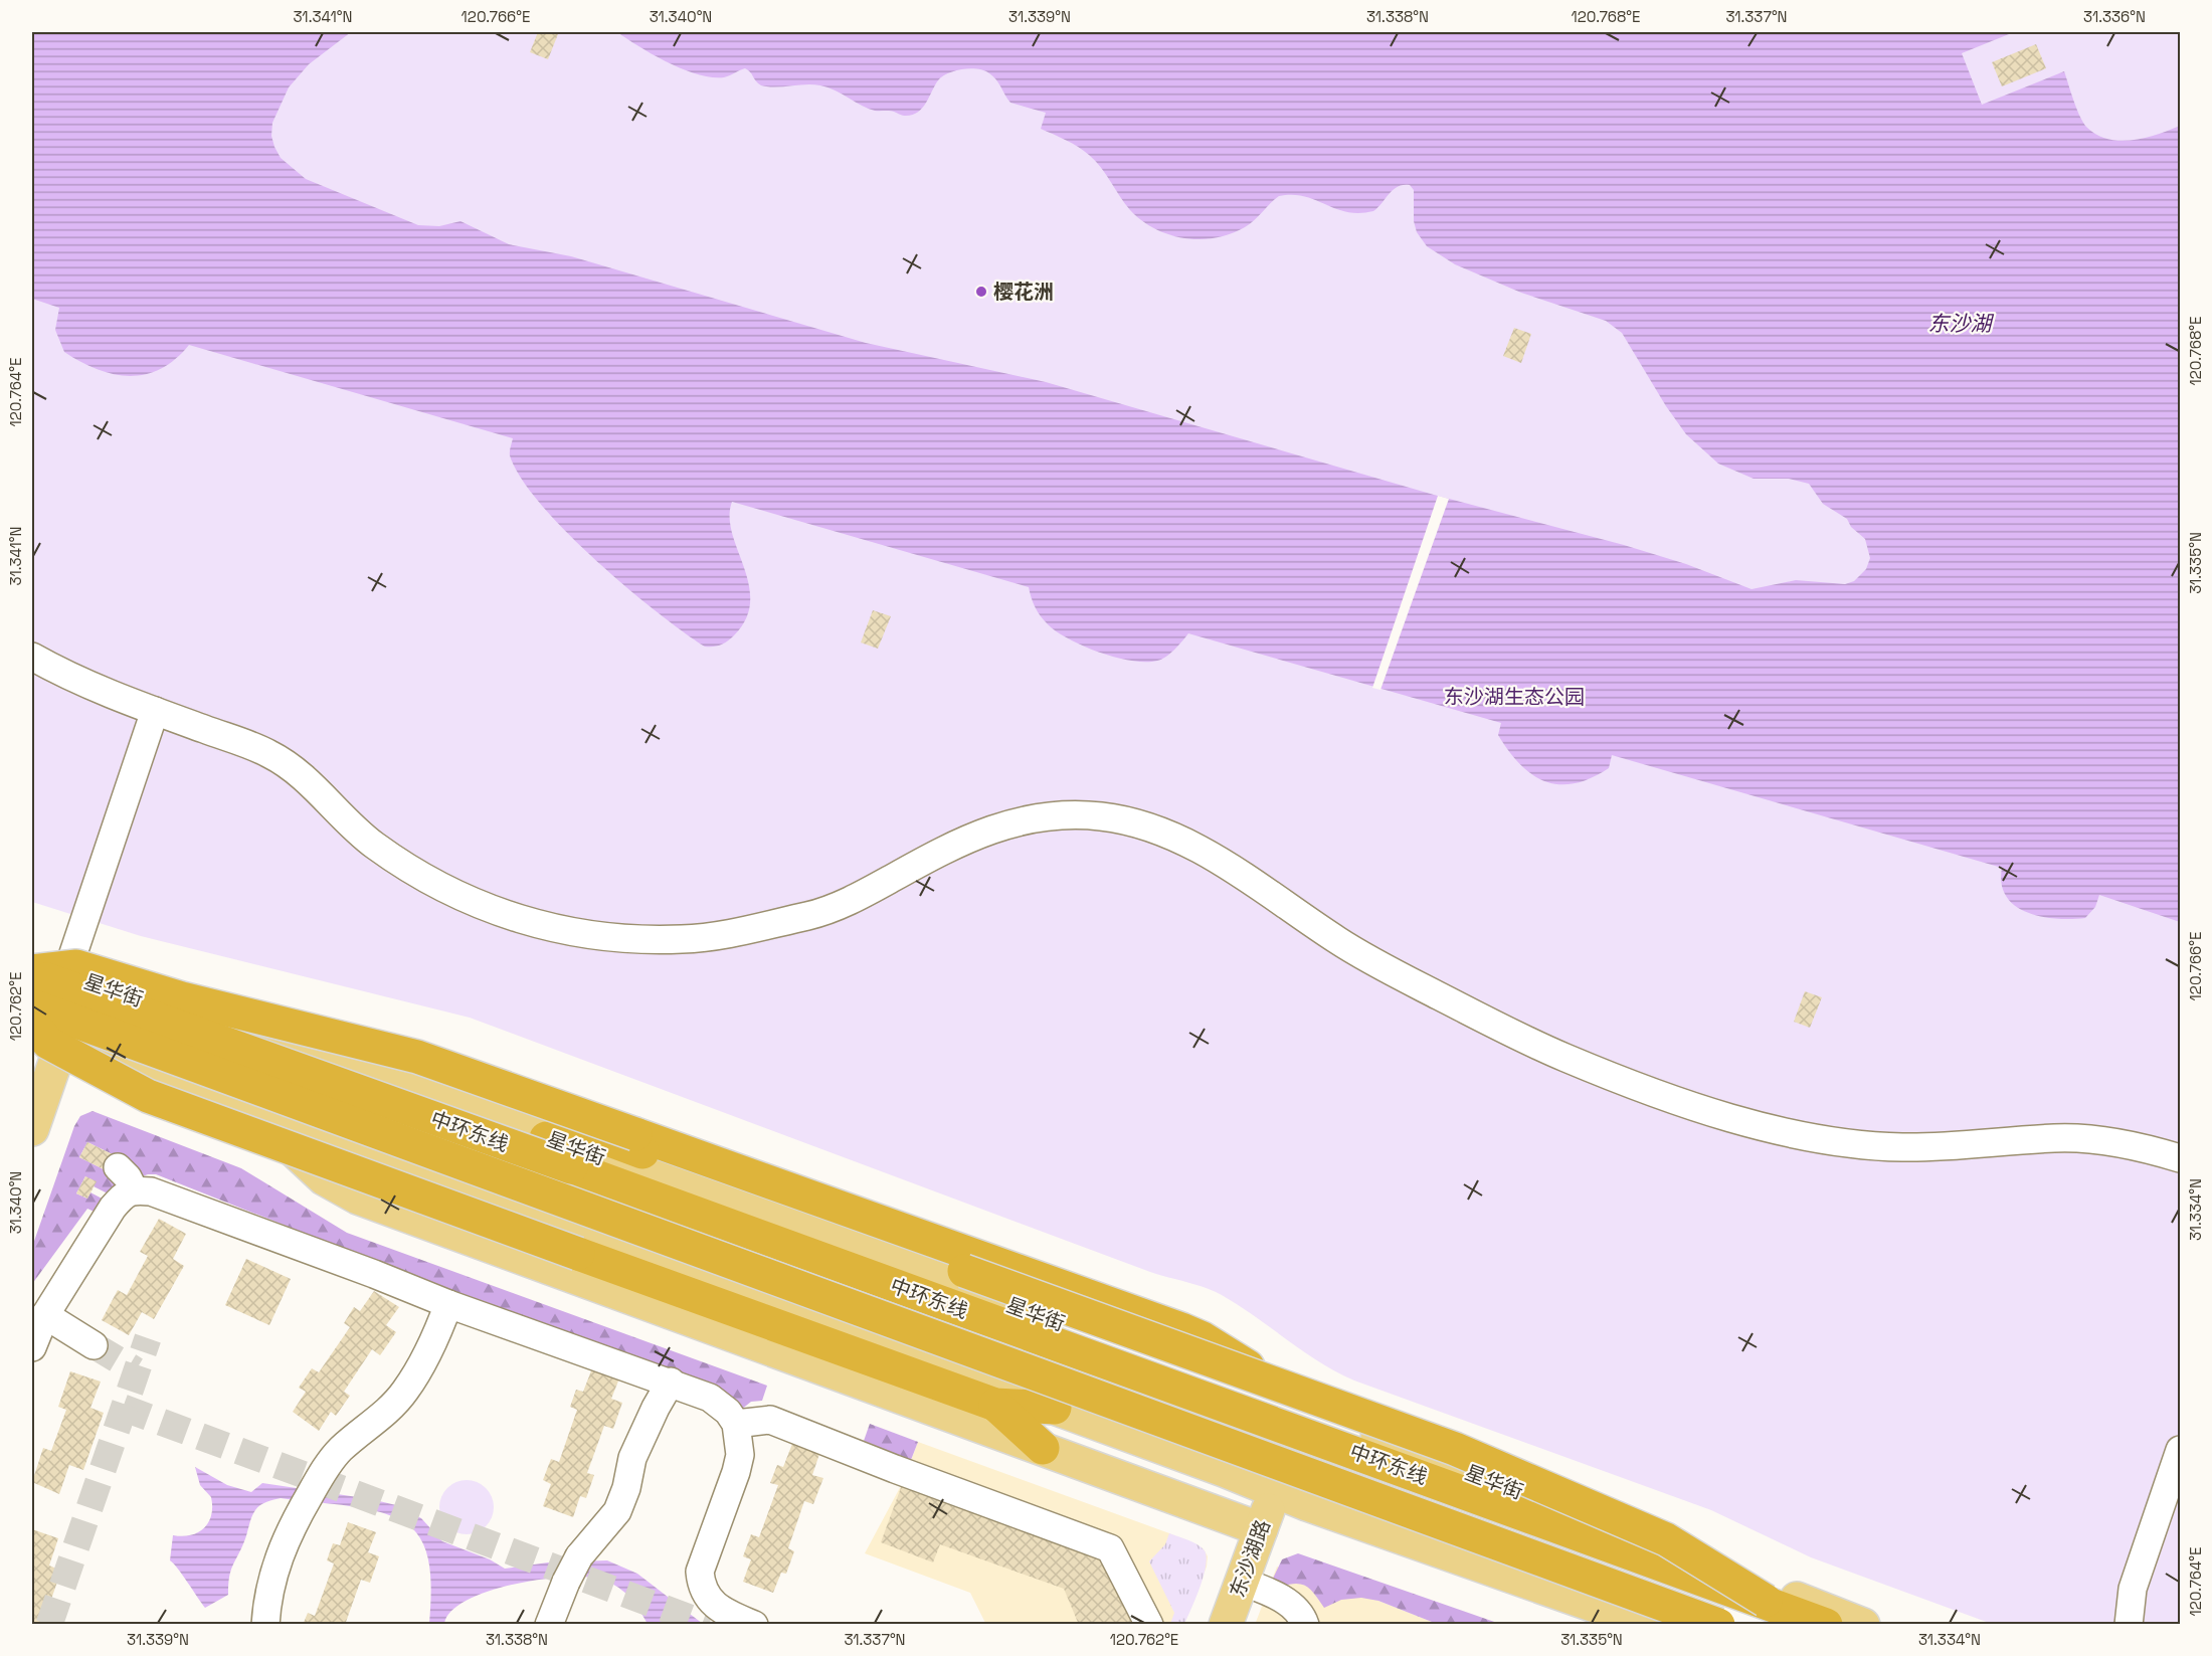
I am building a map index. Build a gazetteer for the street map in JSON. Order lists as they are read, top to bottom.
{
  "streets": {
    "highway": ["中环东线"],
    "main road": ["星华街", "东沙湖路"]
  },
  "water": ["东沙湖"],
  "parks": ["东沙湖生态公园"],
  "places": ["樱花洲"],
  "coordinates": [
    "31.341°N",
    "120.766°E",
    "31.340°N",
    "31.339°N",
    "31.338°N",
    "120.768°E",
    "31.337°N",
    "31.336°N",
    "120.764°E",
    "31.335°N",
    "120.762°E",
    "31.334°N"
  ]
}
